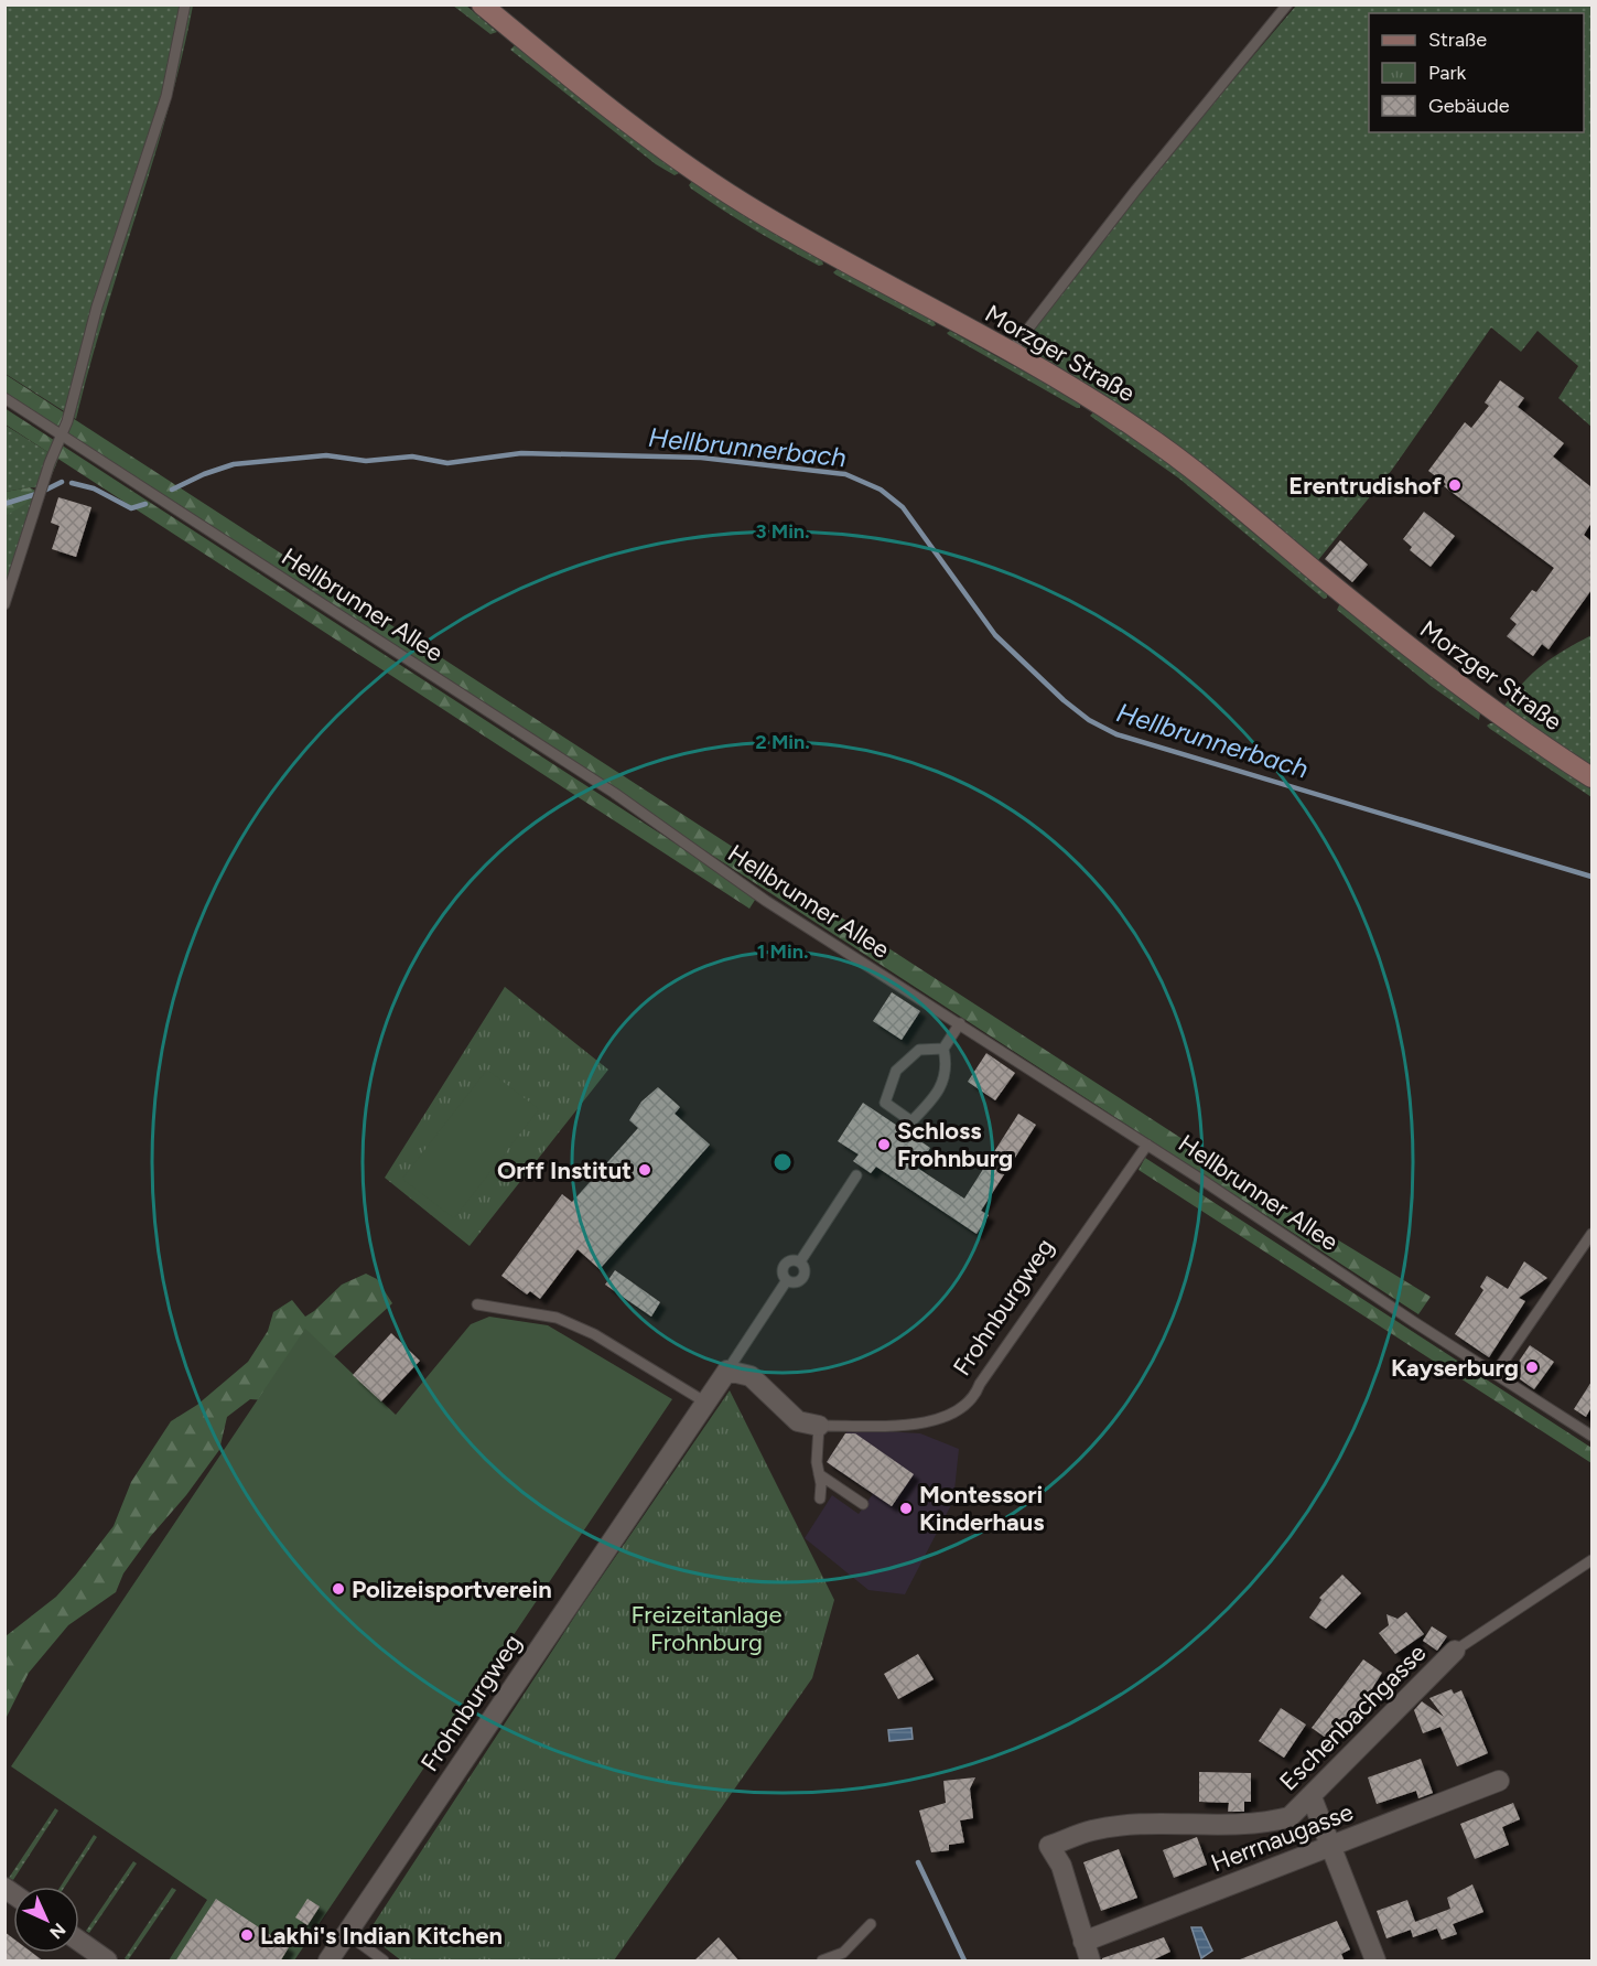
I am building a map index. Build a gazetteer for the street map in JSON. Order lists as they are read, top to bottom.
{
  "streets": {
    "street": [
      "Morzger Straße",
      "Frohnburgweg",
      "Eschenbachgasse",
      "Herrnaugasse"
    ],
    "lane": ["Hellbrunner Allee"]
  },
  "crossings": [
    ["Hellbrunner Allee", "Frohnburgweg"],
    ["Eschenbachgasse", "Herrnaugasse"]
  ],
  "water": ["Hellbrunnerbach"],
  "parks": ["Freizeitanlage Frohnburg"],
  "places": [
    "Erentrudishof",
    "Schloss Frohnburg",
    "Orff Institut",
    "Kayserburg",
    "Montessori Kinderhaus",
    "Polizeisportverein",
    "Lakhi's Indian Kitchen"
  ],
  "legend": ["Straße", "Park", "Gebäude"],
  "north": "bottom right",
  "rings": ["3 Min.", "2 Min.", "1 Min."]
}
